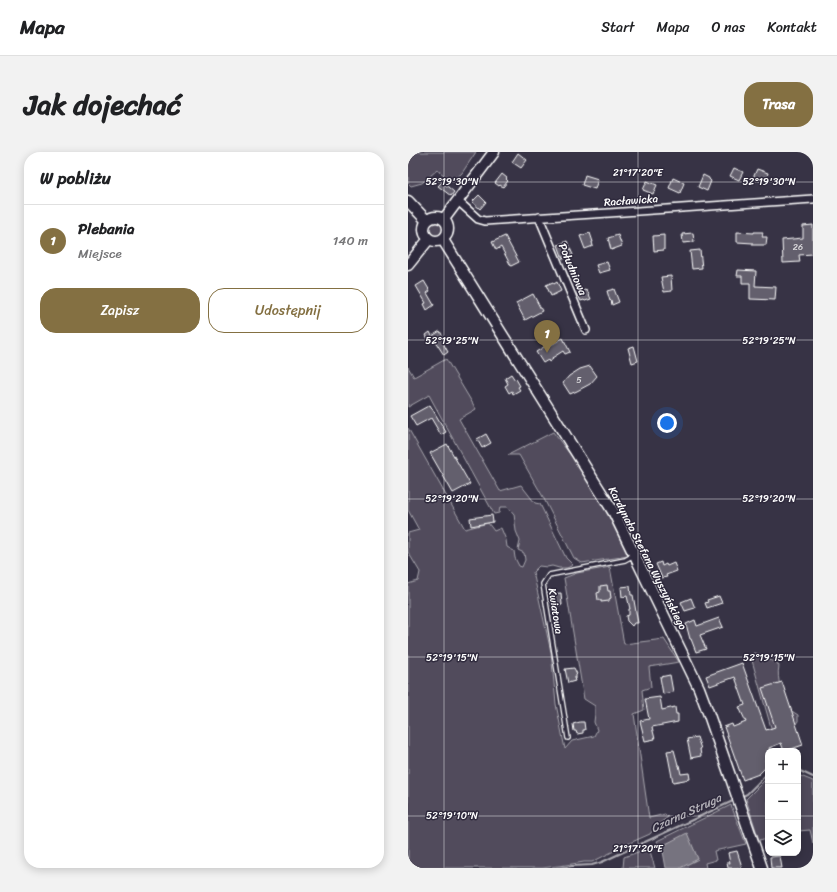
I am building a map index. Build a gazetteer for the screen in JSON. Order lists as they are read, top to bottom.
{
  "streets": {
    "street": ["Racławicka", "Południowa", "Kardynała Stefana Wyszyńskiego"],
    "lane": ["Kwiatowa"]
  },
  "crossings": [
    ["Racławicka", "Południowa"],
    ["Kardynała Stefana Wyszyńskiego", "Kwiatowa"]
  ],
  "water": ["Czarna Struga"],
  "house_numbers": ["26", "5"],
  "page": {
    "header": "Mapa",
    "nav": [
      "Start",
      "Mapa",
      "O nas",
      "Kontakt"
    ],
    "title": "Jak dojechać",
    "buttons": [
      "Trasa",
      ["Zapisz", "Udostępnij"]
    ],
    "heading": "W pobliżu",
    "list": [
      {
        "mark": "1",
        "name": "Plebania",
        "note": "Miejsce",
        "value": "140 m"
      }
    ],
    "pins": "1",
    "map_buttons": ["+", "−"]
  },
  "coordinates": [
    "21°17'20\"E",
    "52°19'30\"N",
    "52°19'25\"N",
    "52°19'20\"N",
    "52°19'15\"N",
    "52°19'10\"N"
  ]
}
